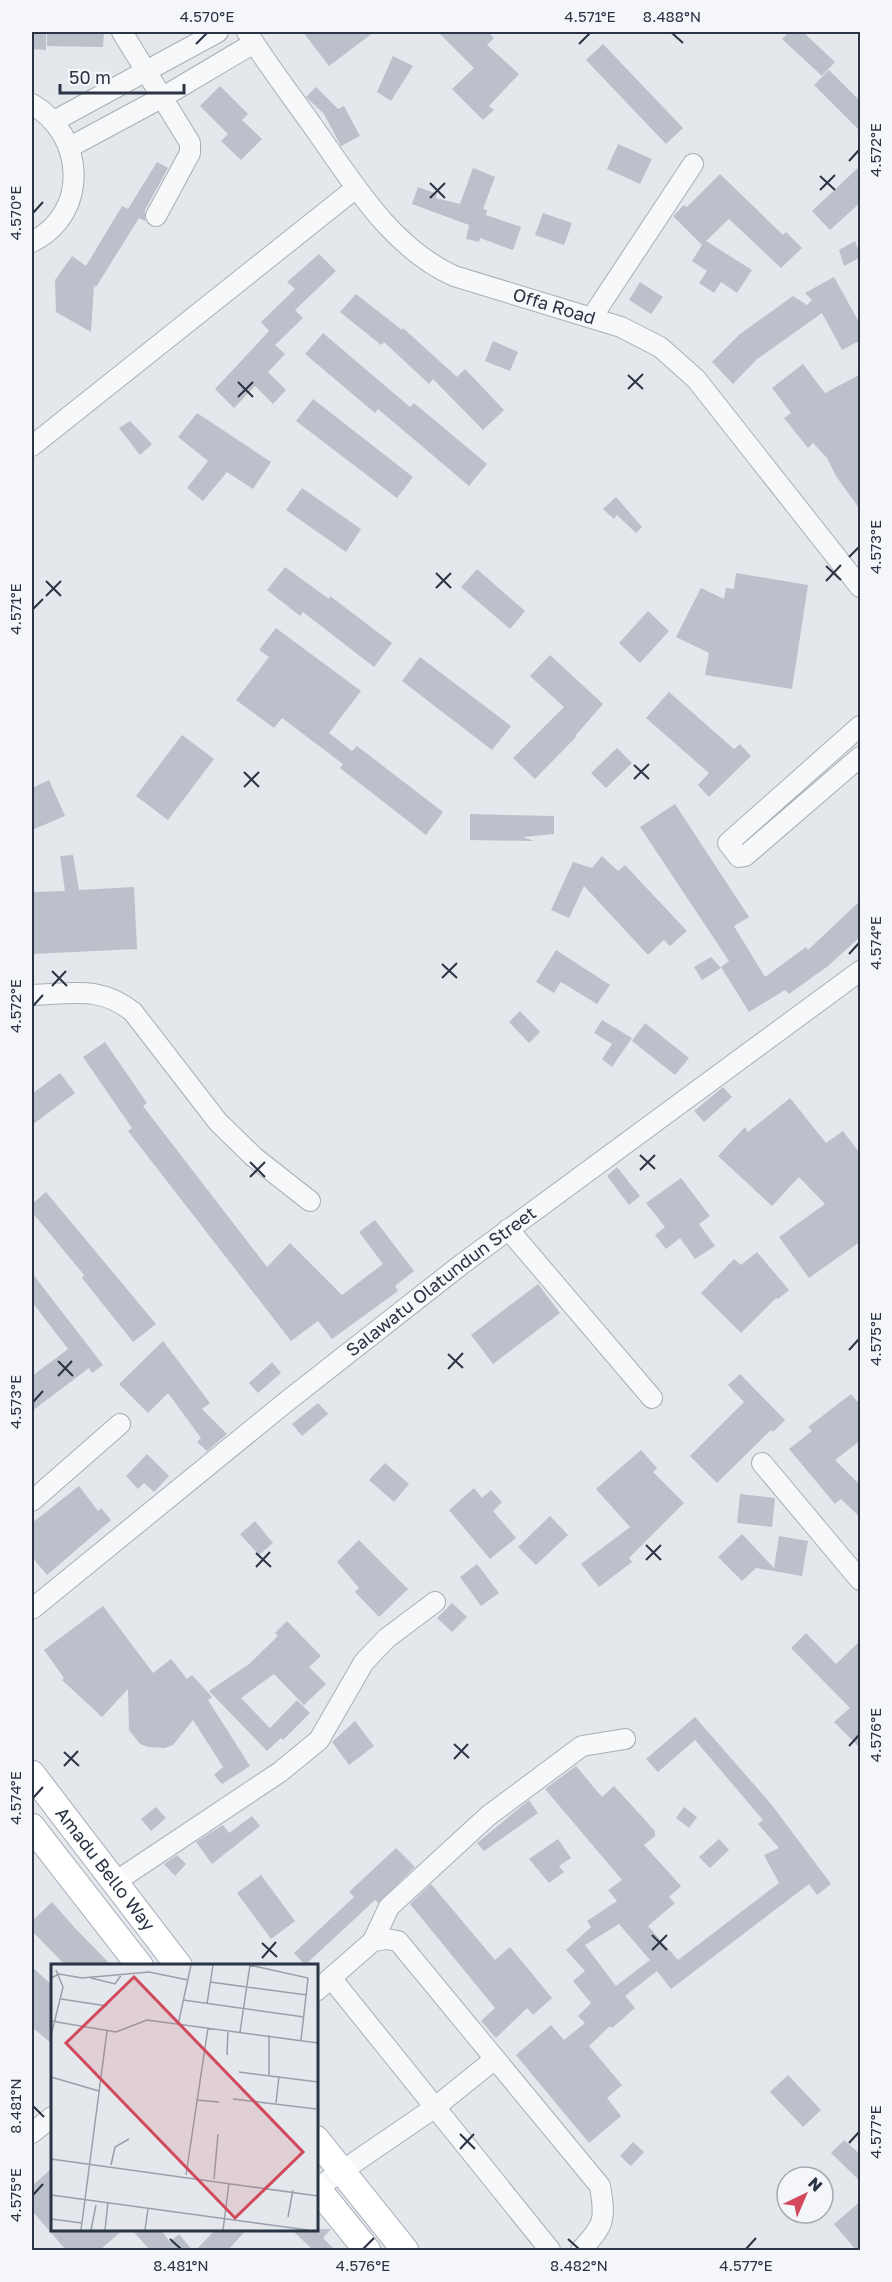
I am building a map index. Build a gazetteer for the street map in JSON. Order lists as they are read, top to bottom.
{
  "streets": {
    "main road": ["Amadu Bello Way"],
    "street": ["Offa Road", "Salawatu Olatundun Street"]
  },
  "scale_bar": "50 m",
  "north": "top right",
  "coordinates": [
    "4.570°E",
    "4.571°E",
    "8.488°N",
    "4.572°E",
    "4.573°E",
    "4.574°E",
    "4.575°E",
    "4.576°E",
    "8.481°N",
    "4.577°E",
    "8.482°N"
  ]
}
